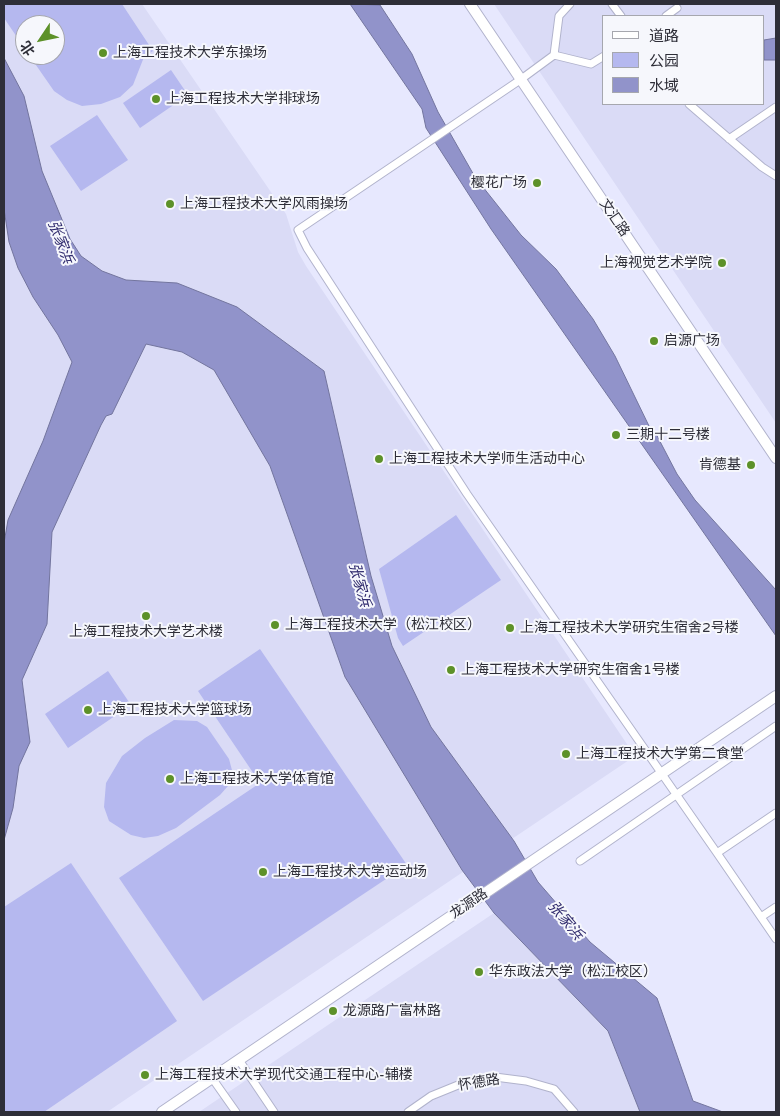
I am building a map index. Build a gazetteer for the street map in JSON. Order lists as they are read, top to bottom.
{
  "streets": {
    "main road": ["文汇路", "龙源路"],
    "street": ["怀德路"]
  },
  "water": ["张家浜"],
  "places": [
    "上海工程技术大学东操场",
    "上海工程技术大学排球场",
    "樱花广场",
    "上海工程技术大学风雨操场",
    "上海视觉艺术学院",
    "启源广场",
    "三期十二号楼",
    "上海工程技术大学师生活动中心",
    "肯德基",
    "上海工程技术大学艺术楼",
    "上海工程技术大学（松江校区）",
    "上海工程技术大学研究生宿舍2号楼",
    "上海工程技术大学研究生宿舍1号楼",
    "上海工程技术大学篮球场",
    "上海工程技术大学第二食堂",
    "上海工程技术大学体育馆",
    "上海工程技术大学运动场",
    "华东政法大学（松江校区）",
    "龙源路广富林路",
    "上海工程技术大学现代交通工程中心-辅楼"
  ],
  "legend": ["道路", "公园", "水域"],
  "north": "bottom left"
}
